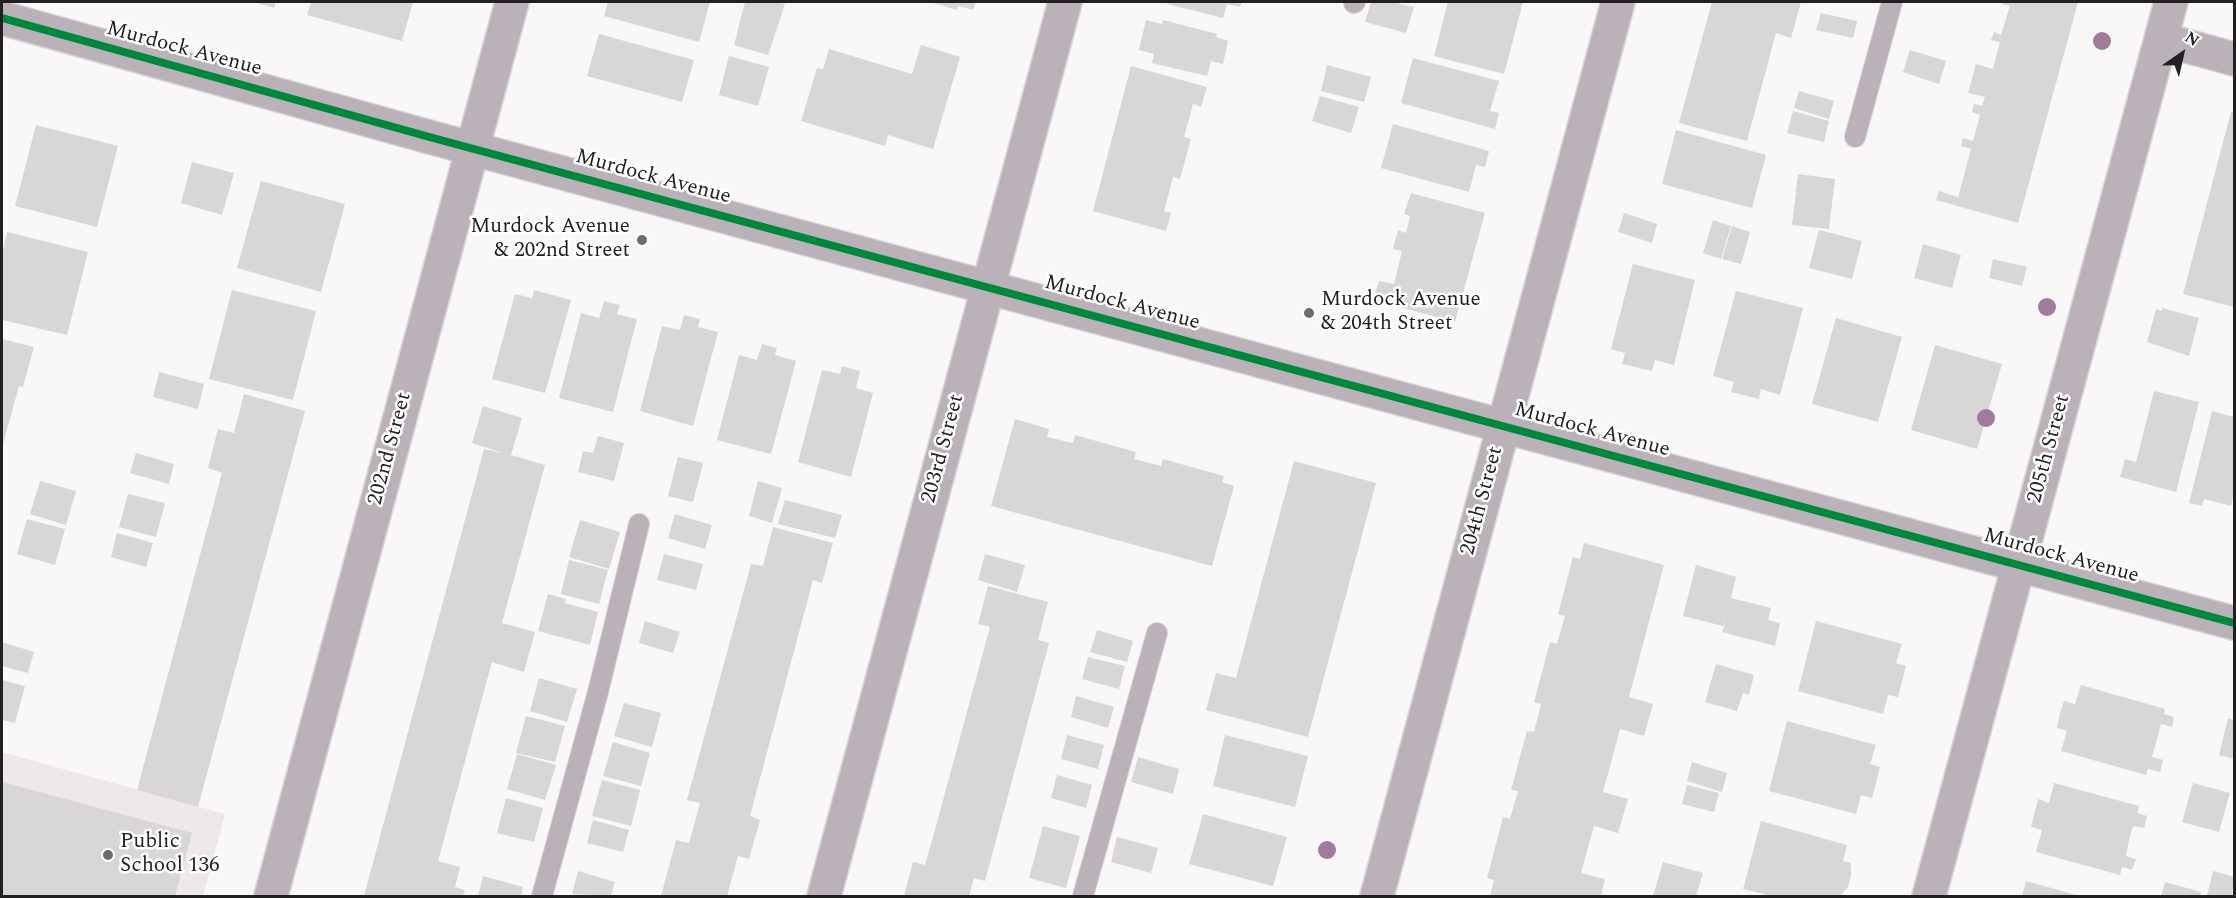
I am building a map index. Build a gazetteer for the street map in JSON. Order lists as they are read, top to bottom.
{
  "streets": {
    "street": [
      "Murdock Avenue",
      "202nd Street",
      "203rd Street",
      "205th Street",
      "204th Street"
    ]
  },
  "crossings": [
    ["Murdock Avenue", "202nd Street"],
    ["Murdock Avenue", "203rd Street"],
    ["Murdock Avenue", "205th Street"],
    ["Murdock Avenue", "204th Street"]
  ],
  "places": ["Murdock Avenue & 202nd Street", "Murdock Avenue & 204th Street", "Public School 136"],
  "north": "top right"
}
